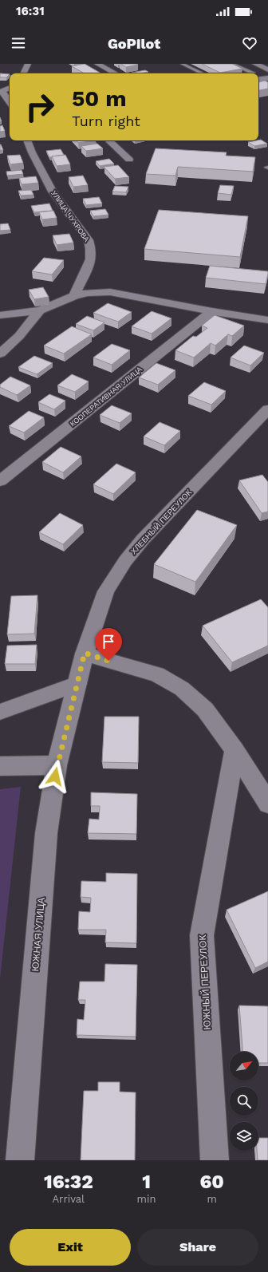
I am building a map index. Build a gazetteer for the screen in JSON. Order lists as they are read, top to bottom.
{
  "streets": {
    "street": [
      "УЛИЦА ЧУХРОВА",
      "КООПЕРАТИВНАЯ УЛИЦА",
      "ХЛЕБНЫЙ ПЕРЕУЛОК",
      "ЮЖНАЯ УЛИЦА",
      "ЮЖНЫЙ ПЕРЕУЛОК"
    ]
  },
  "crossings": [
    ["ХЛЕБНЫЙ ПЕРЕУЛОК", "ЮЖНАЯ УЛИЦА"]
  ],
  "north": "top right",
  "page": {
    "status": "16:31",
    "header": "GoPilot",
    "turn": ["50 m", "Turn right"],
    "eta": [
      "16:32",
      "Arrival",
      "1",
      "min",
      "60",
      "m"
    ],
    "buttons": ["Exit", "Share"]
  }
}
